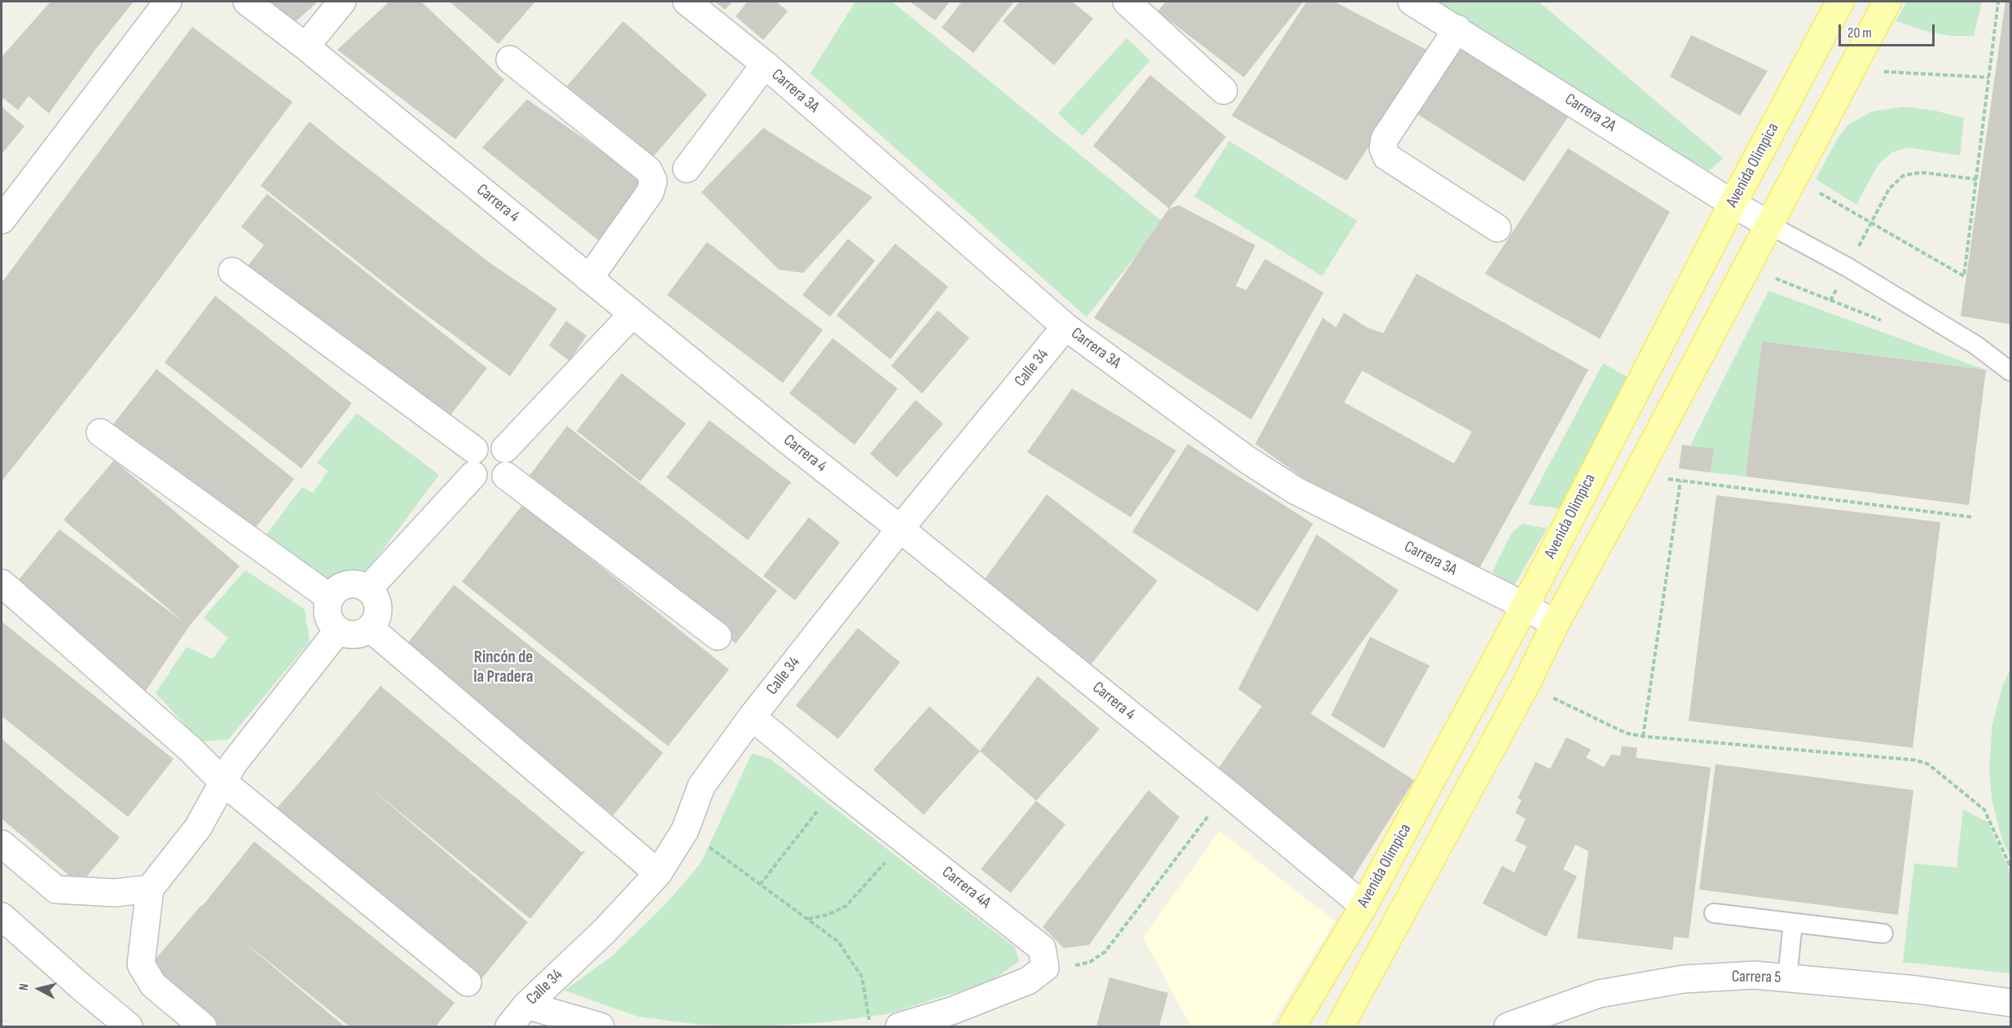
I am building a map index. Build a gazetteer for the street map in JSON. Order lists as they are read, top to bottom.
{
  "streets": {
    "main road": ["Avenida Olimpica"],
    "street": [
      "Carrera 3A",
      "Carrera 2A",
      "Carrera 4",
      "Calle 34",
      "Carrera 4A",
      "Carrera 5"
    ]
  },
  "crossings": [
    ["Carrera 3A", "Avenida Olimpica"],
    ["Carrera 3A", "Calle 34"],
    ["Carrera 2A", "Avenida Olimpica"],
    ["Avenida Olimpica", "Carrera 4"],
    ["Carrera 4", "Calle 34"],
    ["Calle 34", "Carrera 4A"]
  ],
  "districts": ["Rincón de la Pradera"],
  "scale_bar": "20 m",
  "north": "left"
}
